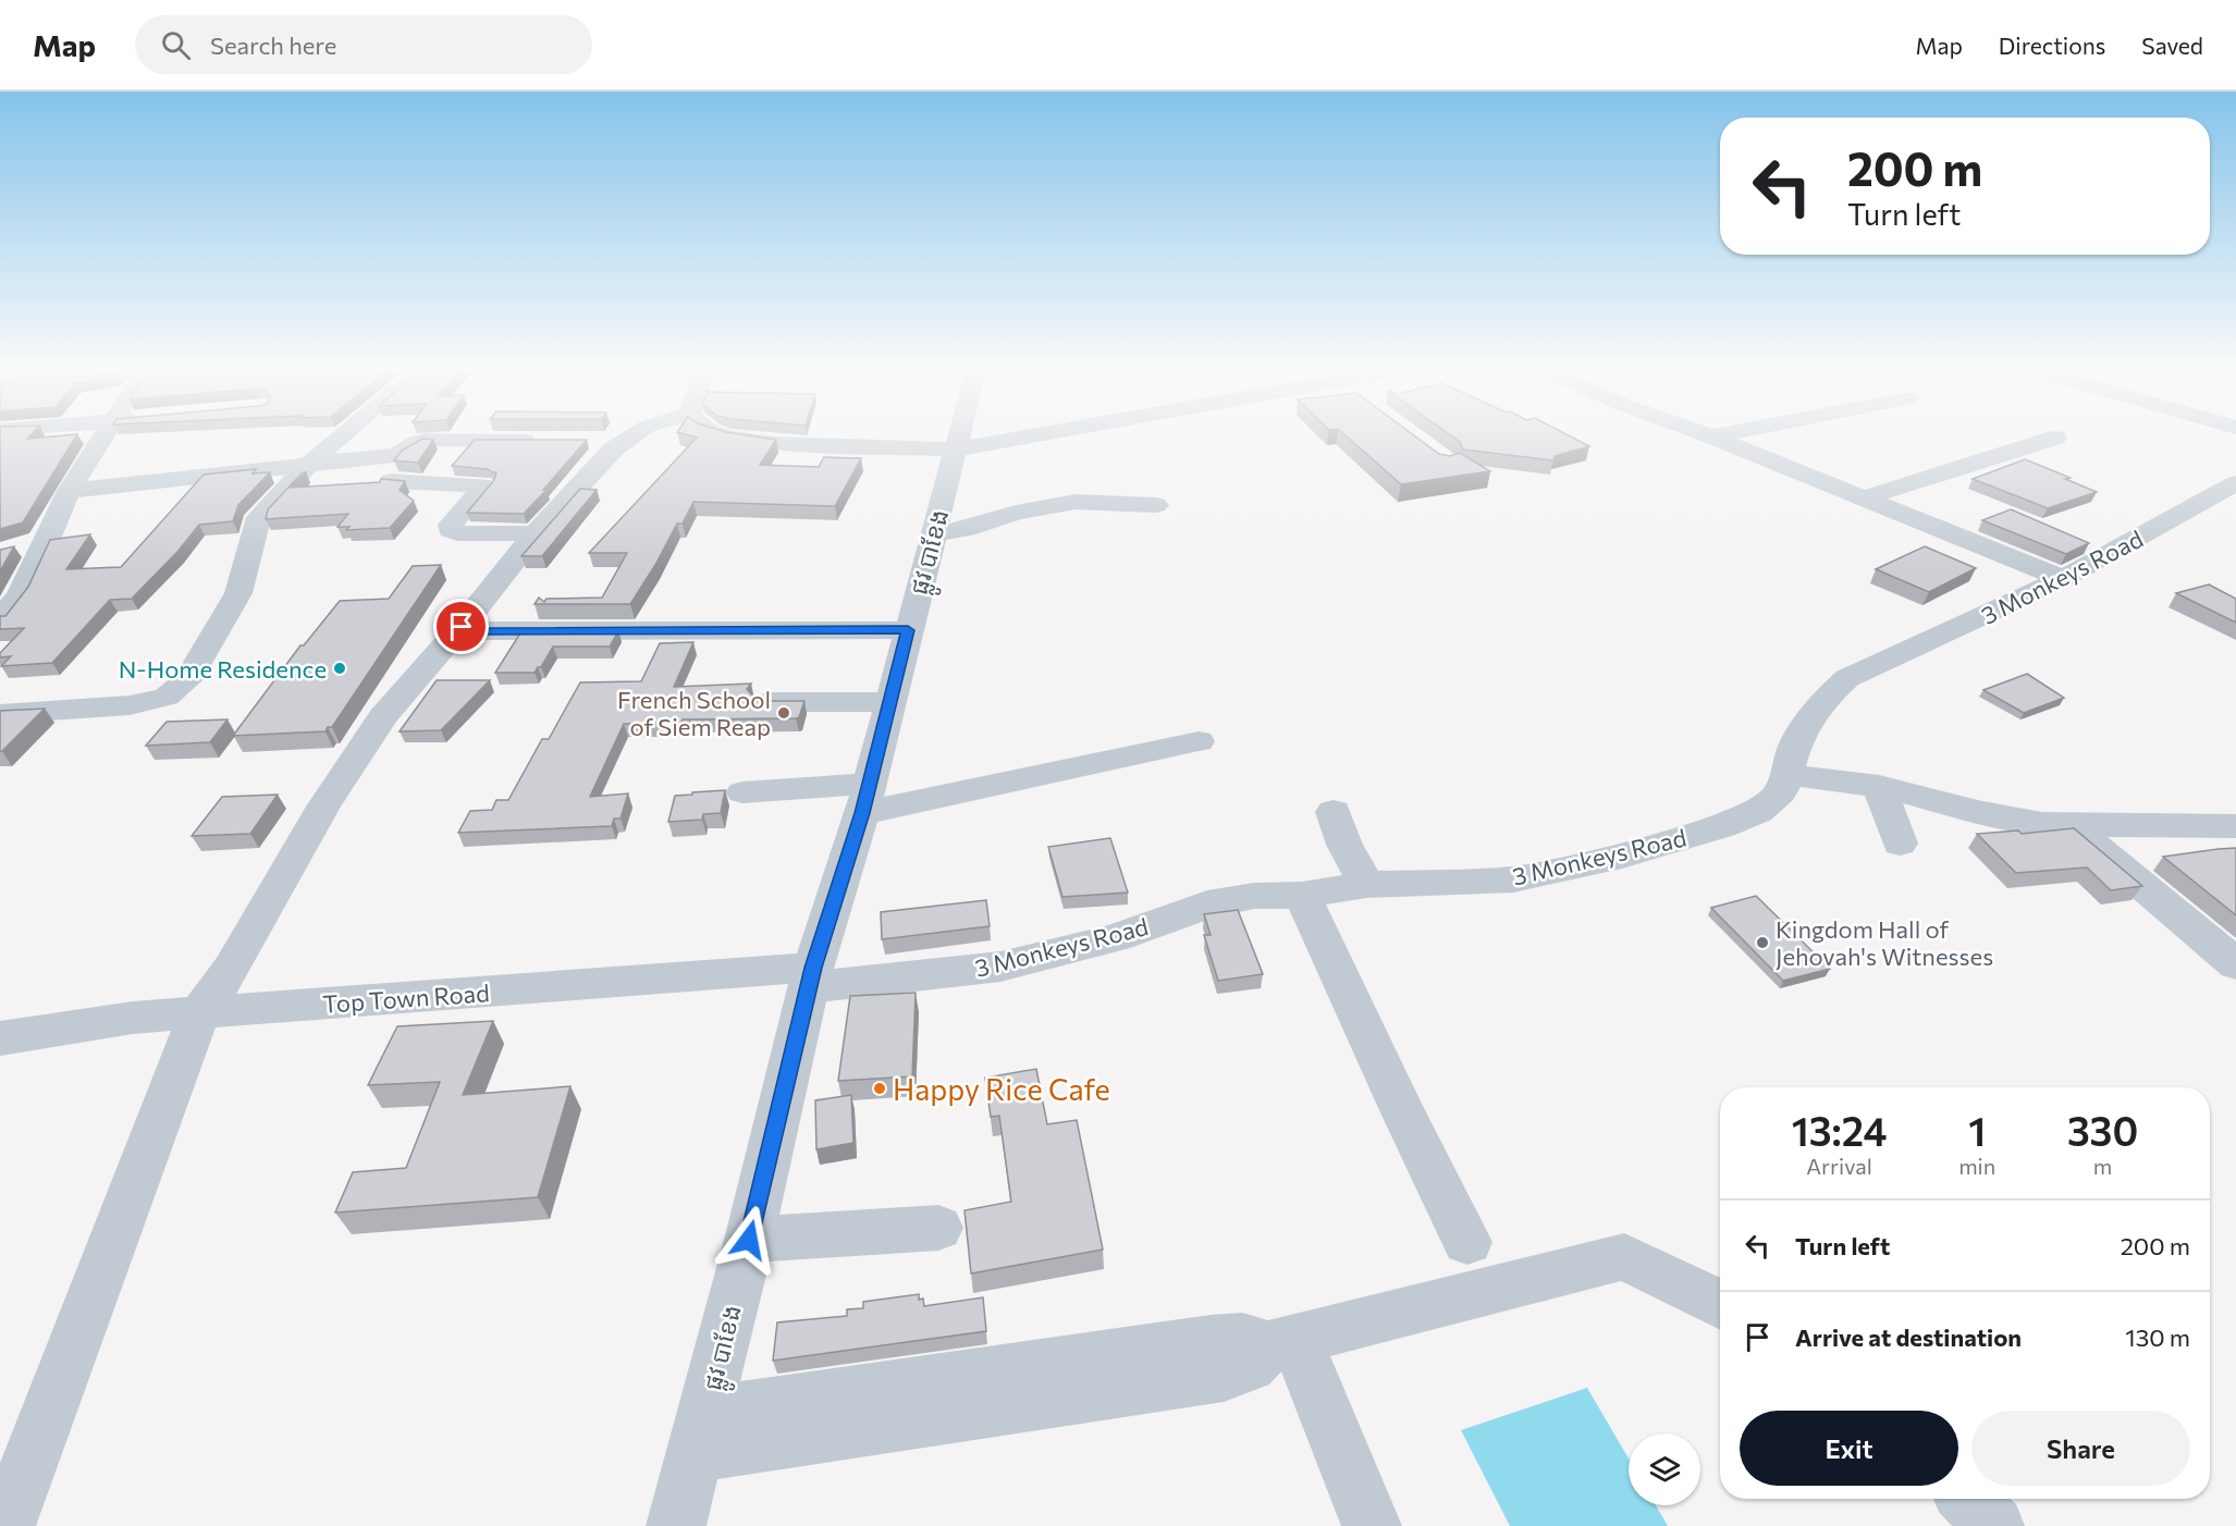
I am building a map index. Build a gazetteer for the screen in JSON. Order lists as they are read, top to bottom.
{
  "streets": {
    "street": ["ផ្លូវ បាខែង", "3 Monkeys Road", "Top Town Road"]
  },
  "crossings": [
    ["ផ្លូវ បាខែង", "3 Monkeys Road"],
    ["ផ្លូវ បាខែង", "Top Town Road"],
    ["3 Monkeys Road", "Top Town Road"]
  ],
  "places": [
    "N-Home Residence",
    "French School of Siem Reap",
    "Kingdom Hall of Jehovah's Witnesses",
    "Happy Rice Cafe"
  ],
  "page": {
    "header": "Map",
    "search": "Search here",
    "nav": ["Map", "Directions", "Saved"],
    "turn": ["200 m", "Turn left"],
    "eta": [
      "13:24",
      "Arrival",
      "1",
      "min",
      "330",
      "m"
    ],
    "list": [
      {
        "name": "Turn left",
        "value": "200 m"
      },
      {
        "name": "Arrive at destination",
        "value": "130 m"
      }
    ],
    "buttons": ["Exit", "Share"]
  }
}
